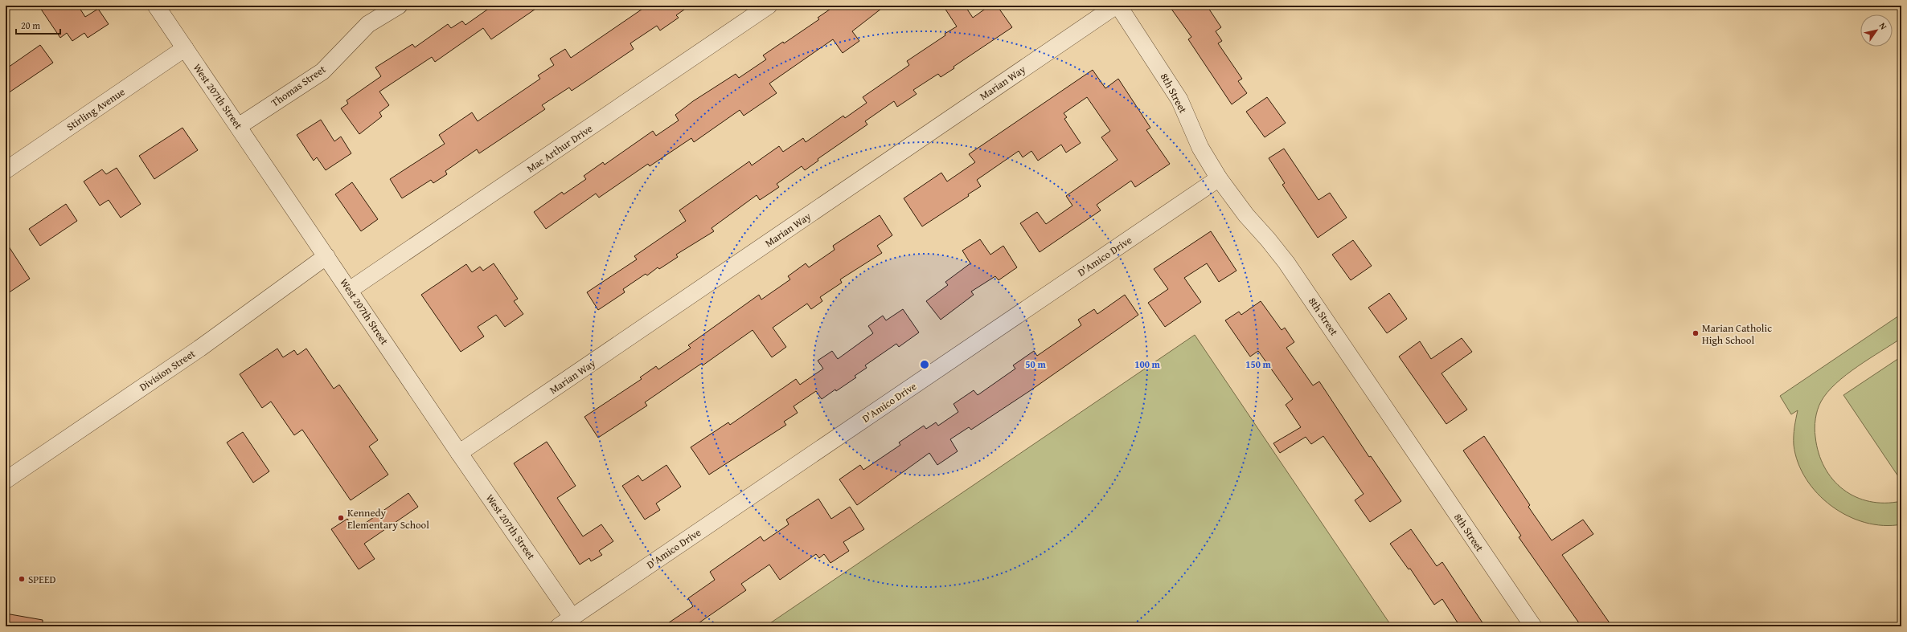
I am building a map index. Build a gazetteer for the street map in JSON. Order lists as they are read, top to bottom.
{
  "streets": {
    "street": [
      "Marian Way",
      "Thomas Street",
      "8th Street",
      "West 207th Street",
      "Stirling Avenue",
      "Mac Arthur Drive",
      "D'Amico Drive",
      "Division Street"
    ]
  },
  "crossings": [
    ["Marian Way", "West 207th Street"],
    ["Thomas Street", "West 207th Street"],
    ["8th Street", "D'Amico Drive"],
    ["West 207th Street", "Stirling Avenue"],
    ["West 207th Street", "Mac Arthur Drive"],
    ["West 207th Street", "D'Amico Drive"],
    ["West 207th Street", "Division Street"]
  ],
  "places": ["Marian Catholic High School", "Kennedy Elementary School", "SPEED"],
  "scale_bar": "20 m",
  "north": "top right",
  "rings": ["50 m", "100 m", "150 m"]
}
